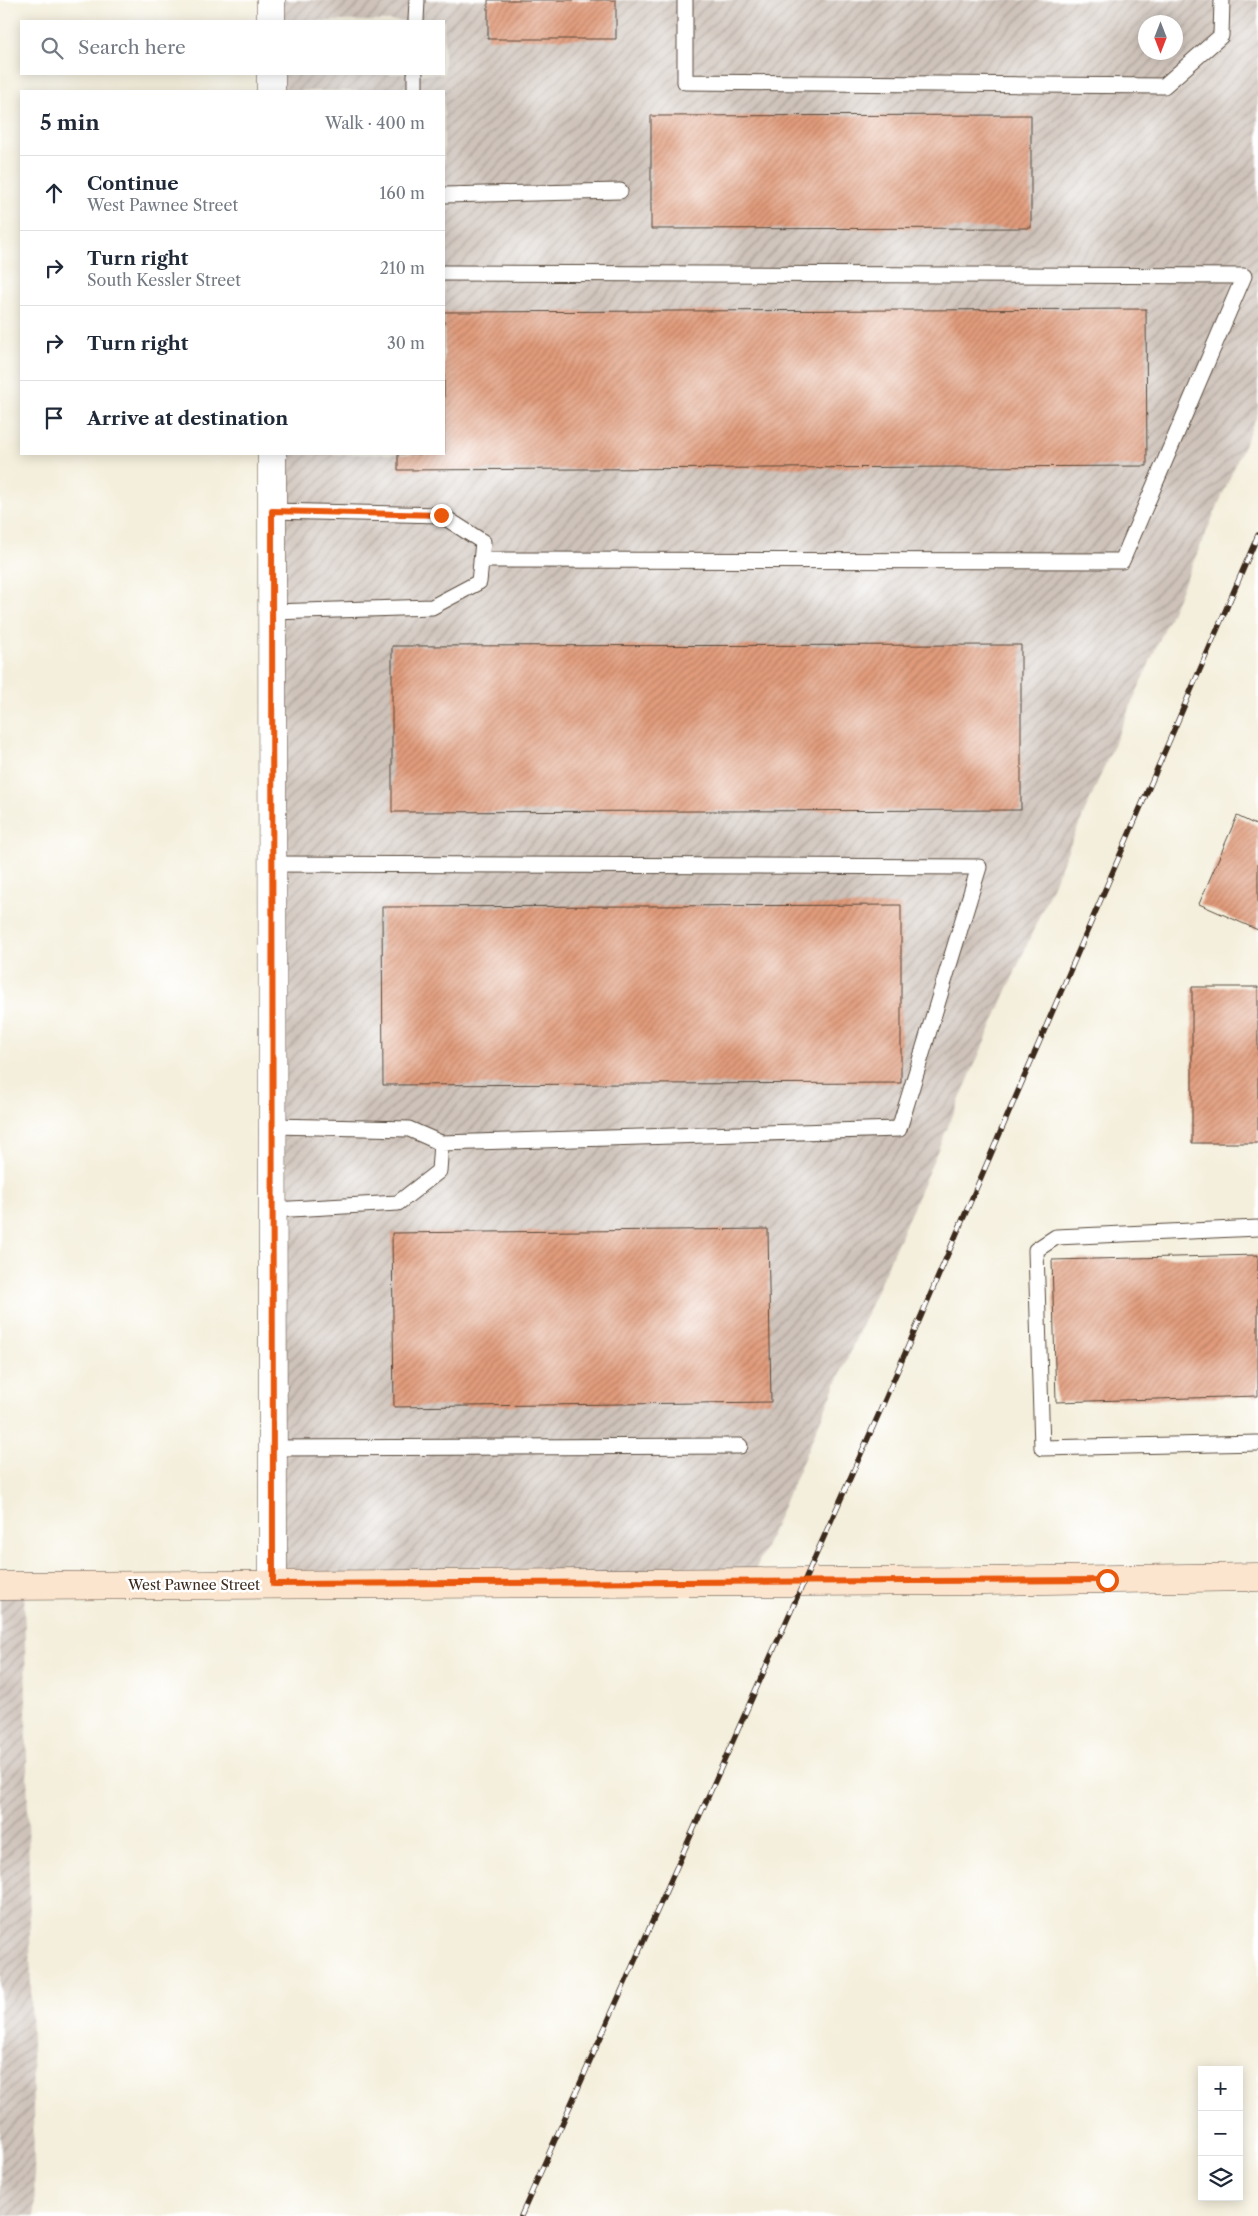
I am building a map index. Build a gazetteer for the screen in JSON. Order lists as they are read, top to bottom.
{
  "streets": {
    "main road": ["West Pawnee Street"]
  },
  "north": "bottom",
  "page": {
    "search": "Search here",
    "heading": ["5 min", "Walk · 400 m"],
    "list": [
      ["Continue", "West Pawnee Street", "160 m"],
      ["Turn right", "South Kessler Street", "210 m"],
      ["Turn right", "30 m"],
      "Arrive at destination"
    ],
    "map_buttons": ["+", "−"]
  }
}
